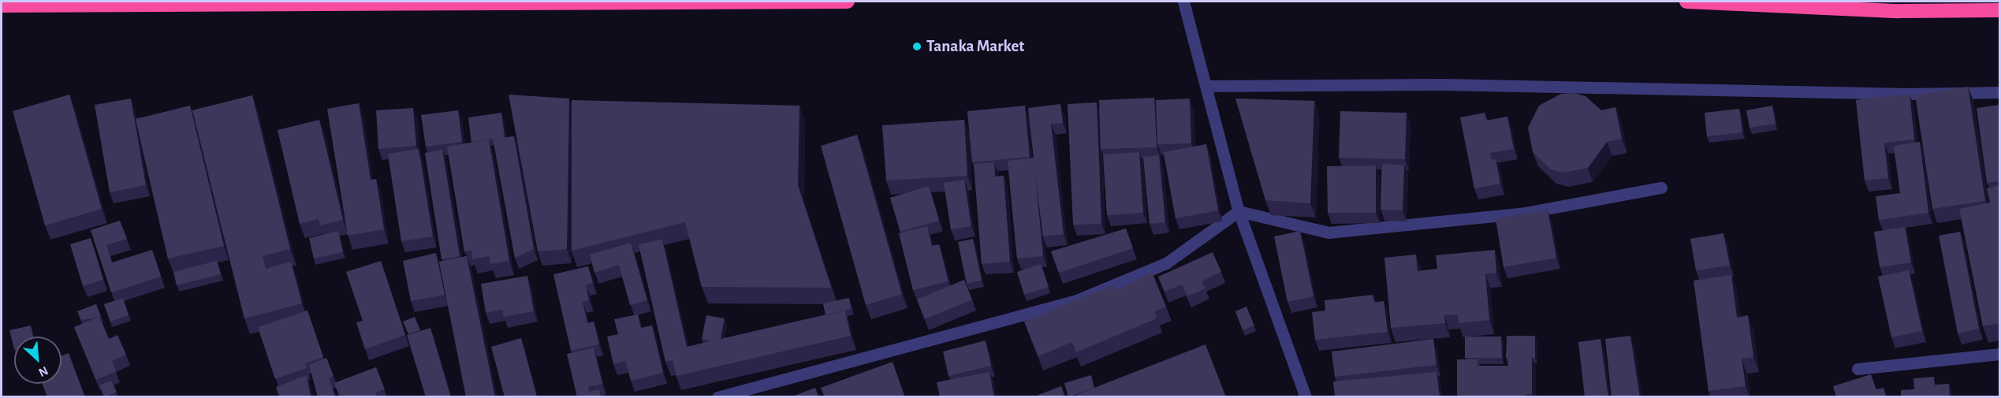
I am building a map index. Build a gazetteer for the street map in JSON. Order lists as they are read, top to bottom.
{
  "places": ["Tanaka Market"],
  "north": "bottom right"
}
